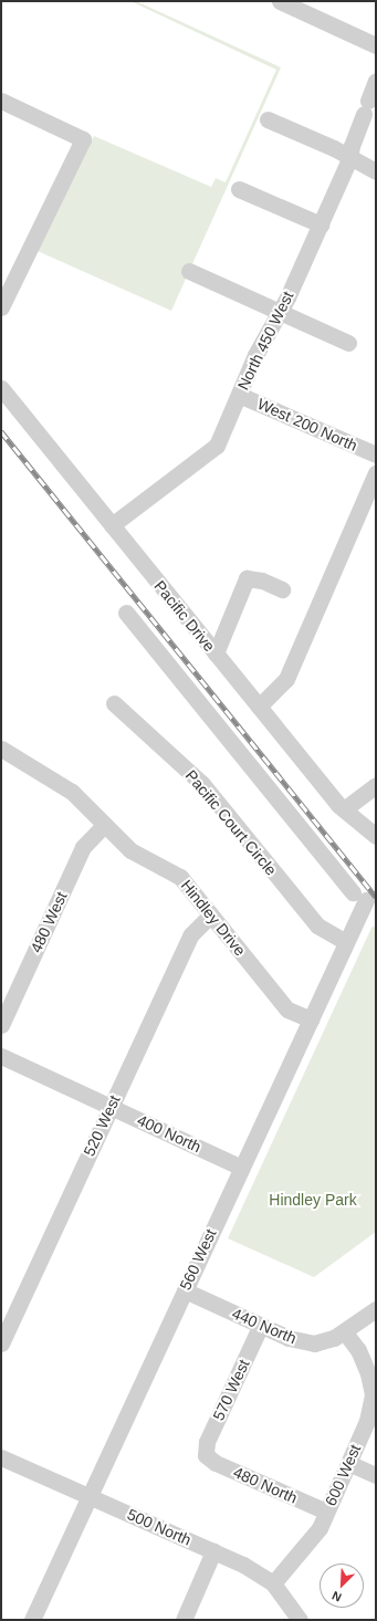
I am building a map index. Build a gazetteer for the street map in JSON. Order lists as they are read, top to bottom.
{
  "streets": {
    "street": [
      "North 450 West",
      "West 200 North",
      "Pacific Drive",
      "Pacific Court Circle",
      "Hindley Drive",
      "480 West",
      "520 West",
      "400 North",
      "560 West",
      "440 North",
      "570 West",
      "600 West",
      "480 North",
      "500 North"
    ]
  },
  "crossings": [
    ["North 450 West", "West 200 North"],
    ["North 450 West", "Pacific Drive"],
    ["Pacific Court Circle", "560 West"],
    ["Hindley Drive", "480 West"],
    ["Hindley Drive", "520 West"],
    ["Hindley Drive", "560 West"],
    ["520 West", "400 North"],
    ["400 North", "560 West"],
    ["560 West", "440 North"],
    ["560 West", "500 North"],
    ["440 North", "570 West"],
    ["440 North", "600 West"],
    ["570 West", "480 North"],
    ["600 West", "480 North"],
    ["600 West", "500 North"]
  ],
  "parks": ["Hindley Park"],
  "north": "bottom left"
}
